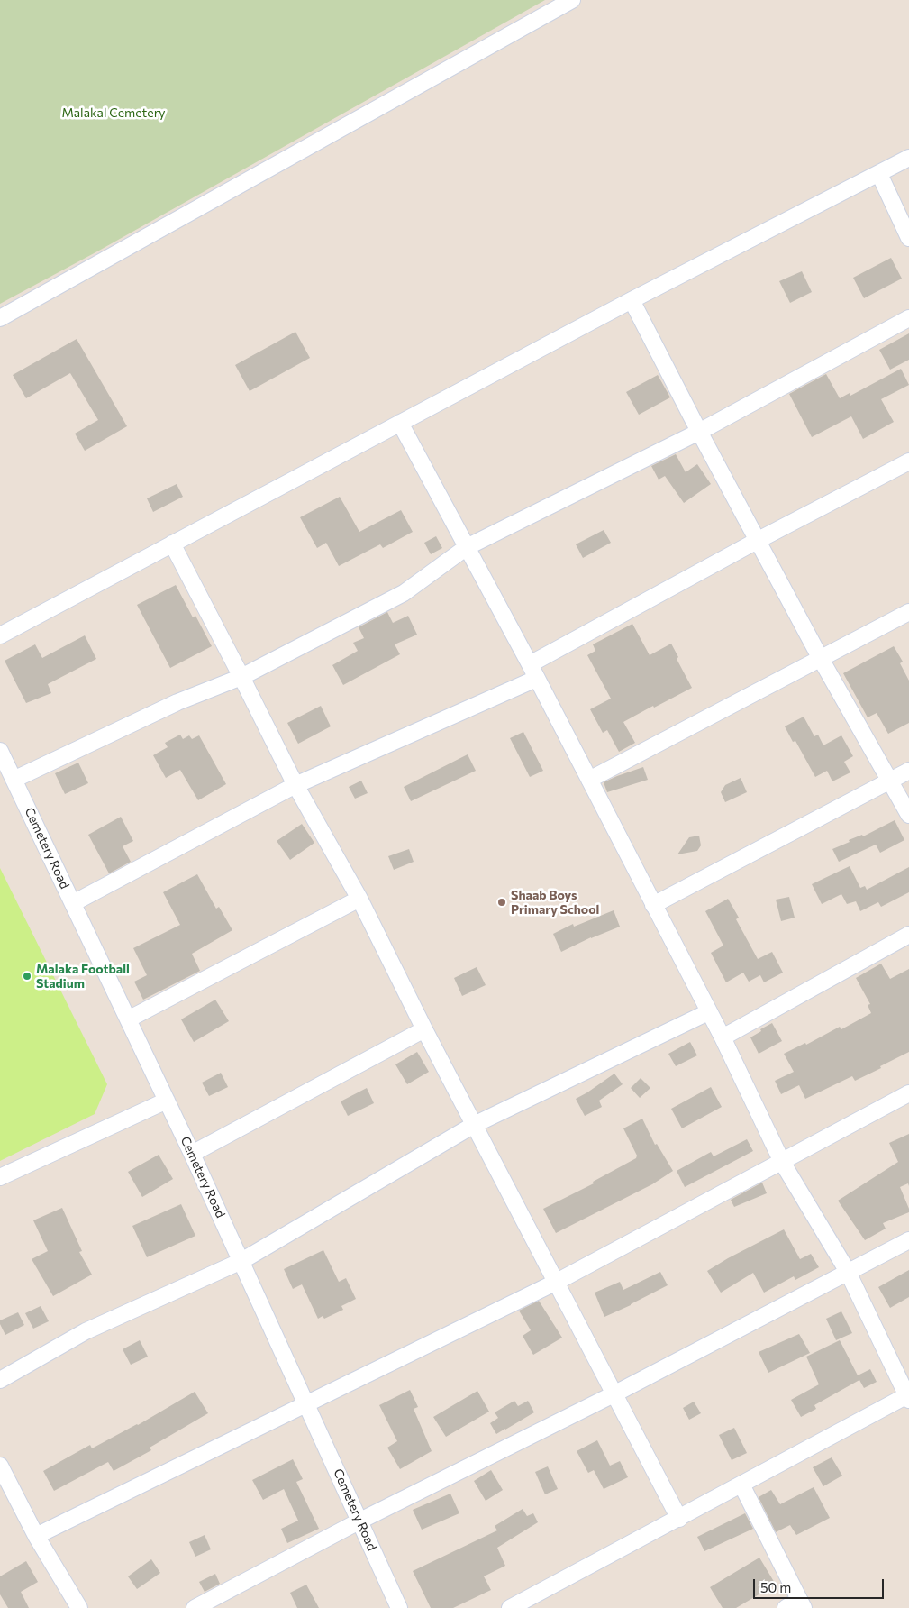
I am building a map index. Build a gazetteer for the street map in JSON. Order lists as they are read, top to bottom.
{
  "streets": {
    "street": ["Cemetery Road"]
  },
  "parks": ["Malakal Cemetery"],
  "places": ["Shaab Boys Primary School", "Malaka Football Stadium"],
  "scale_bar": "50 m"
}
